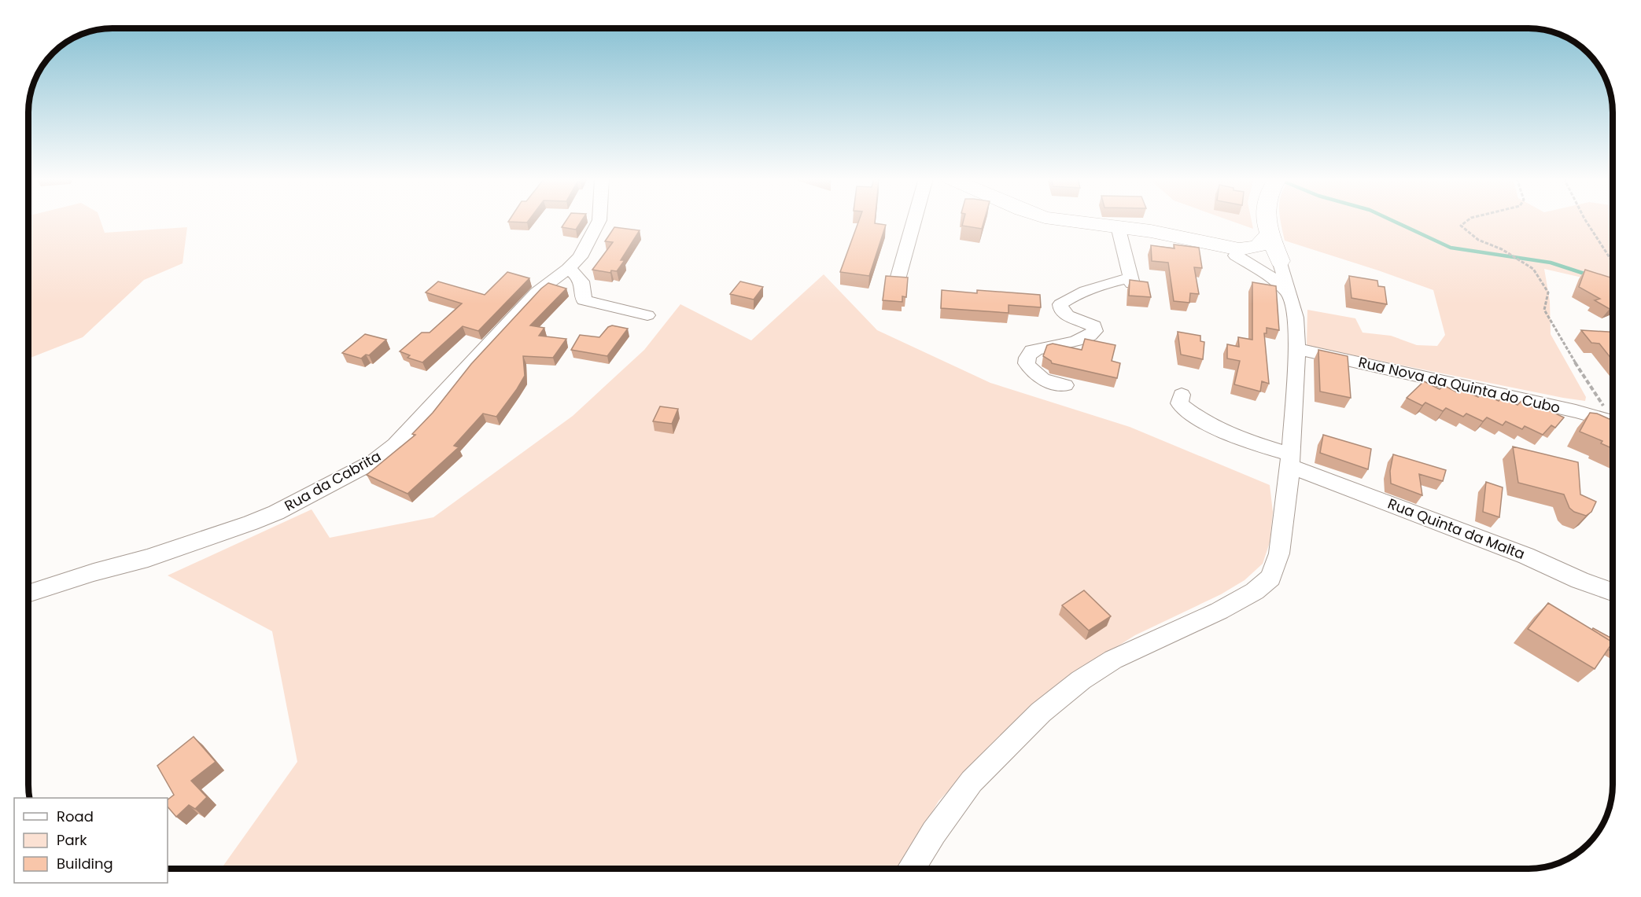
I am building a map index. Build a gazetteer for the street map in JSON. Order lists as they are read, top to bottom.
{
  "streets": {
    "street": ["Rua Nova da Quinta do Cubo", "Rua da Cabrita", "Rua Quinta da Malta"]
  },
  "legend": ["Road", "Park", "Building"]
}
